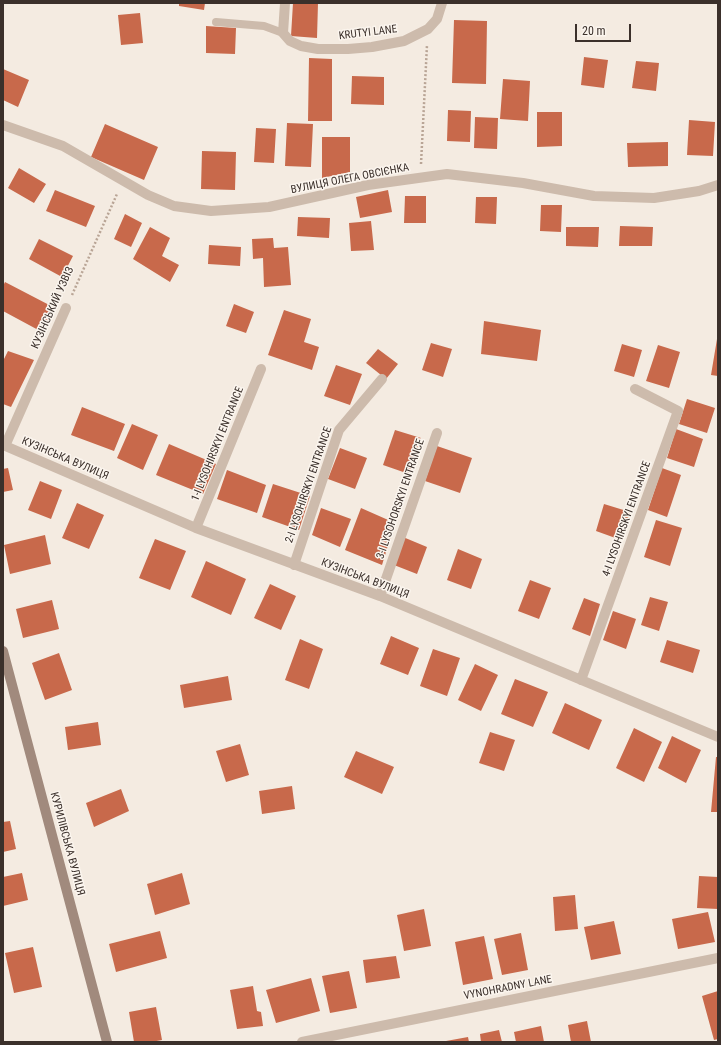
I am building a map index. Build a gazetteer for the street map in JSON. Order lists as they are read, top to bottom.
{
  "streets": {
    "main road": ["КУРИЛІВСЬКА ВУЛИЦЯ"],
    "street": [
      "KRUTYI LANE",
      "ВУЛИЦЯ ОЛЕГА ОВСІЄНКА",
      "КУЗІНСЬКИЙ УЗВІЗ",
      "1-I LYSOHIRSKYI ENTRANCE",
      "КУЗІНСЬКА ВУЛИЦЯ",
      "2-I LYSOHIRSKYI ENTRANCE",
      "3-I LYSOHORSKYI ENTRANCE",
      "4-I LYSOHIRSKYI ENTRANCE",
      "VYNOHRADNY LANE"
    ]
  },
  "crossings": [
    ["ВУЛИЦЯ ОЛЕГА ОВСІЄНКА", "КУЗІНСЬКИЙ УЗВІЗ"],
    ["КУЗІНСЬКИЙ УЗВІЗ", "КУЗІНСЬКА ВУЛИЦЯ"],
    ["1-I LYSOHIRSKYI ENTRANCE", "КУЗІНСЬКА ВУЛИЦЯ"],
    ["КУЗІНСЬКА ВУЛИЦЯ", "2-I LYSOHIRSKYI ENTRANCE"],
    ["КУЗІНСЬКА ВУЛИЦЯ", "3-I LYSOHORSKYI ENTRANCE"],
    ["КУЗІНСЬКА ВУЛИЦЯ", "4-I LYSOHIRSKYI ENTRANCE"]
  ],
  "scale_bar": "20 m"
}
